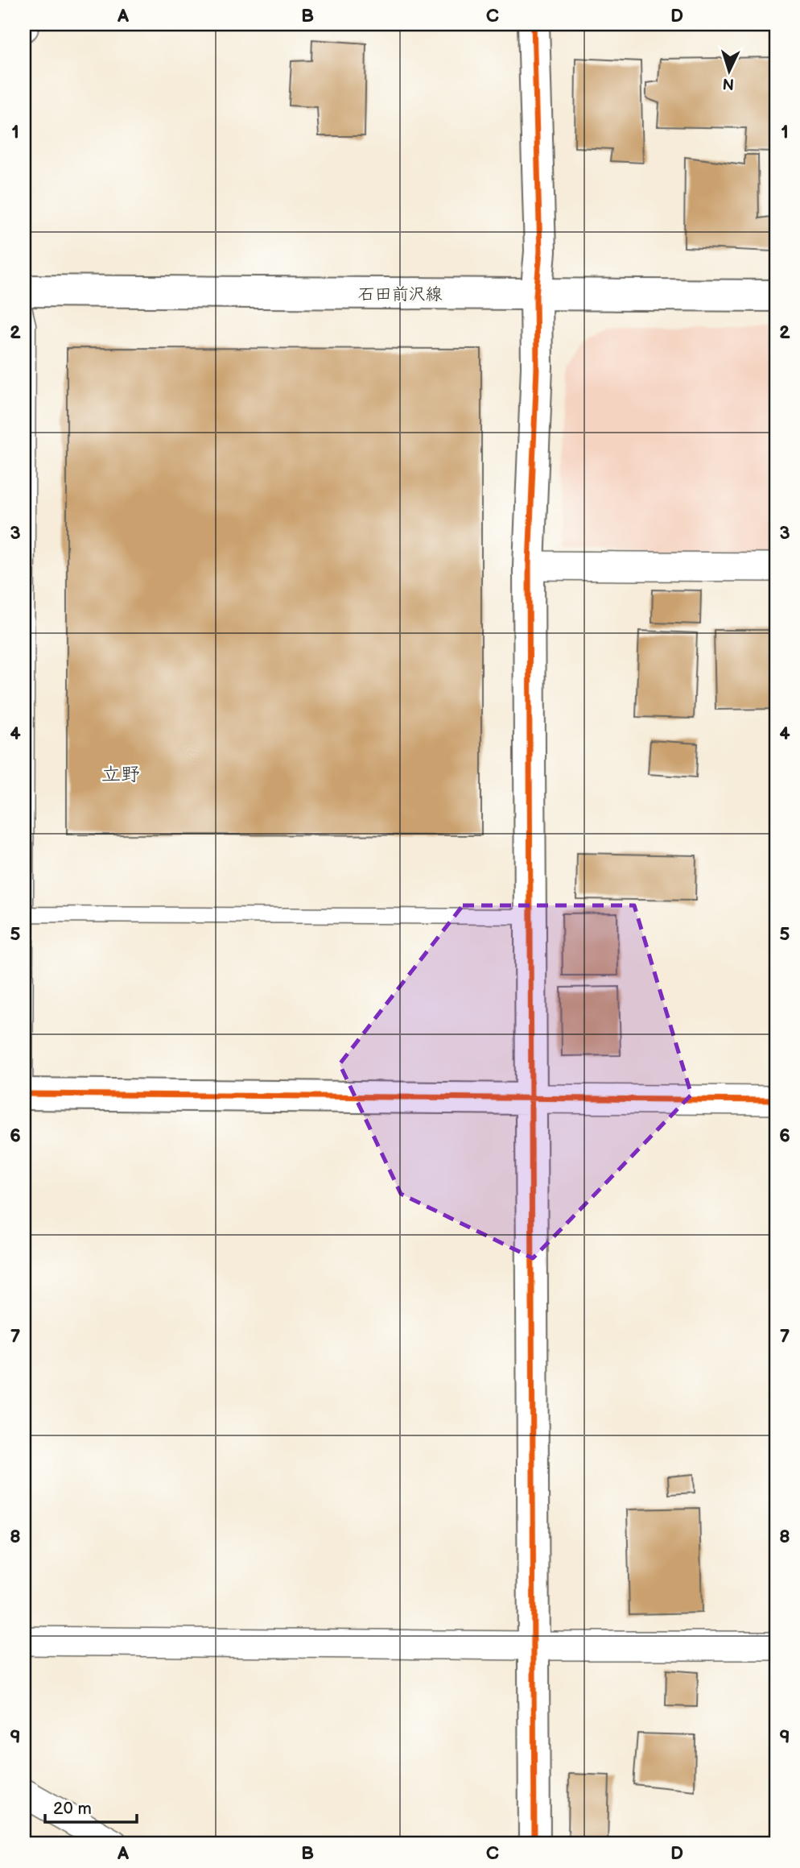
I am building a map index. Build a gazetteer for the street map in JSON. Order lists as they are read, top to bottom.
{
  "streets": {
    "street": ["石田前沢線"]
  },
  "districts": ["立野"],
  "scale_bar": "20 m",
  "north": "bottom",
  "grid": {
    "columns": [
      "A",
      "B",
      "C",
      "D"
    ],
    "rows": [
      "1",
      "2",
      "3",
      "4",
      "5",
      "6",
      "7",
      "8",
      "9"
    ]
  }
}
